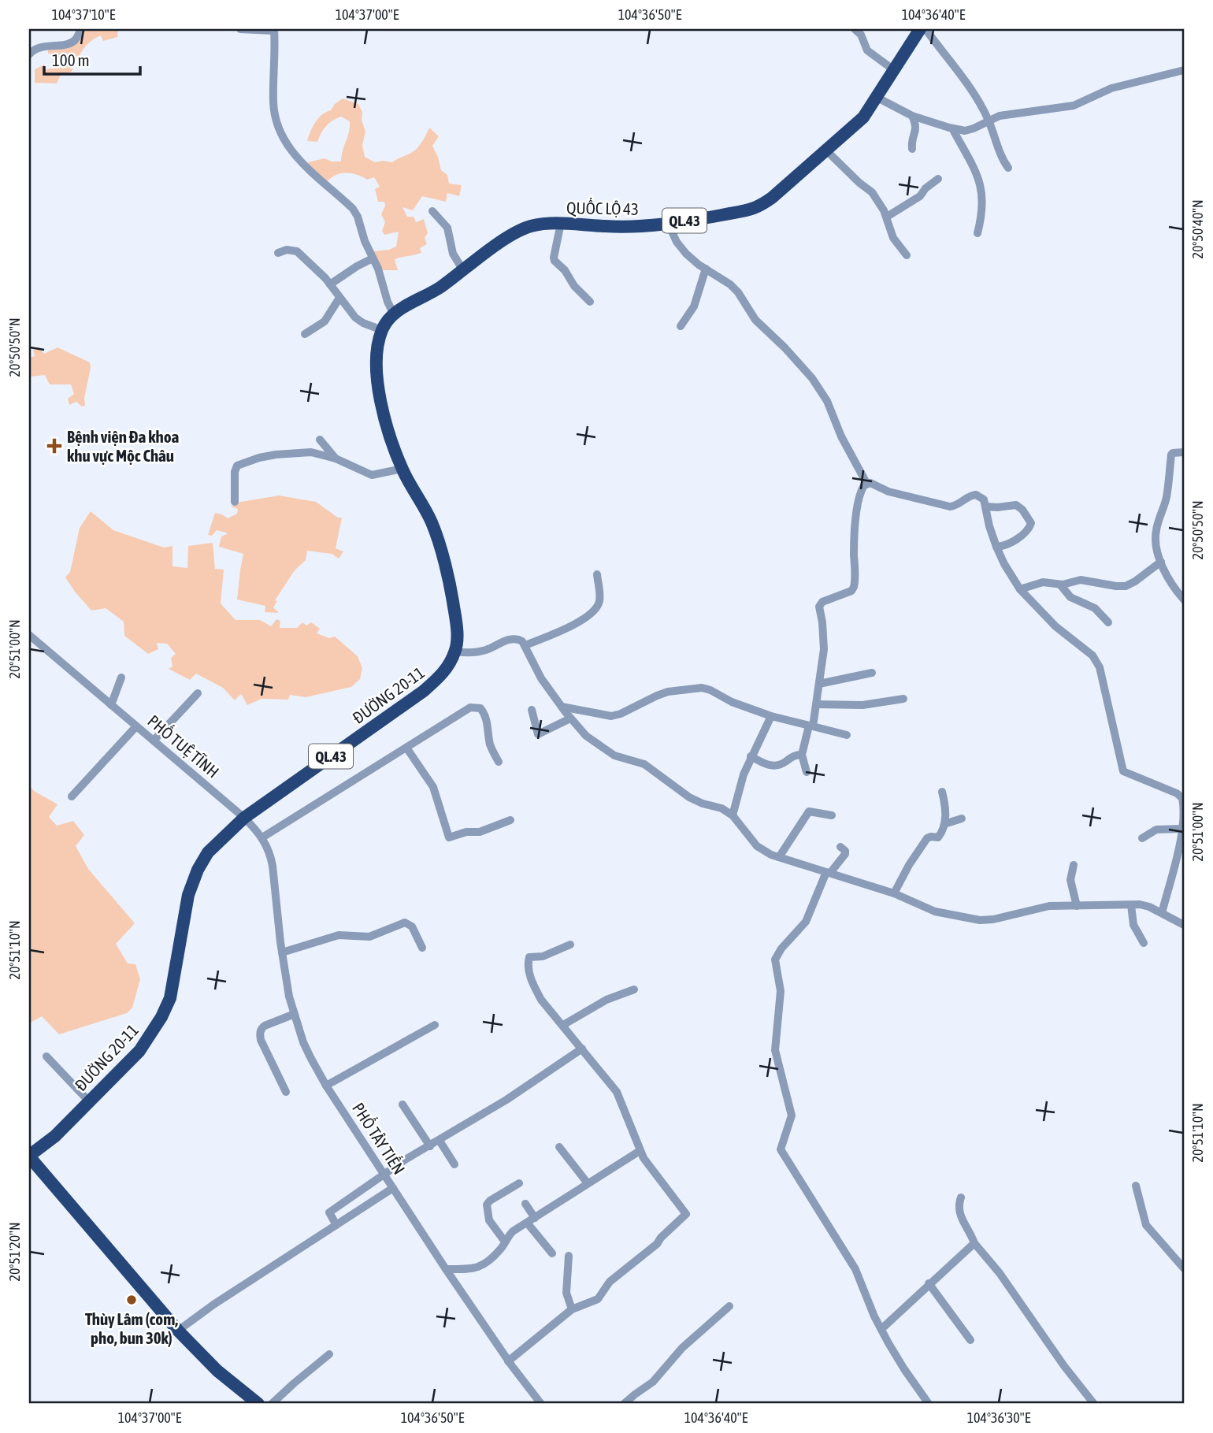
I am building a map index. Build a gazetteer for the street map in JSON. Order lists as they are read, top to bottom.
{
  "streets": {
    "highway": ["QUỐC LỘ 43", "QL.43", "ĐƯỜNG 20-11"],
    "street": ["PHỐ TUỆ TĨNH", "PHỐ TÂY TIẾN"]
  },
  "crossings": [
    ["QUỐC LỘ 43", "ĐƯỜNG 20-11"],
    ["ĐƯỜNG 20-11", "PHỐ TUỆ TĨNH"],
    ["ĐƯỜNG 20-11", "PHỐ TÂY TIẾN"],
    ["PHỐ TUỆ TĨNH", "PHỐ TÂY TIẾN"]
  ],
  "places": {
    "health": ["Bệnh viện Đa khoa khu vực Mộc Châu"],
    "other": ["Thùy Lâm (com, pho, bun 30k)"]
  },
  "scale_bar": "100 m",
  "coordinates": [
    "104°37'10\"E",
    "104°37'00\"E",
    "104°36'50\"E",
    "104°36'40\"E",
    "20°50'40\"N",
    "20°50'50\"N",
    "20°51'00\"N",
    "20°51'10\"N",
    "20°51'20\"N",
    "104°36'30\"E"
  ]
}
